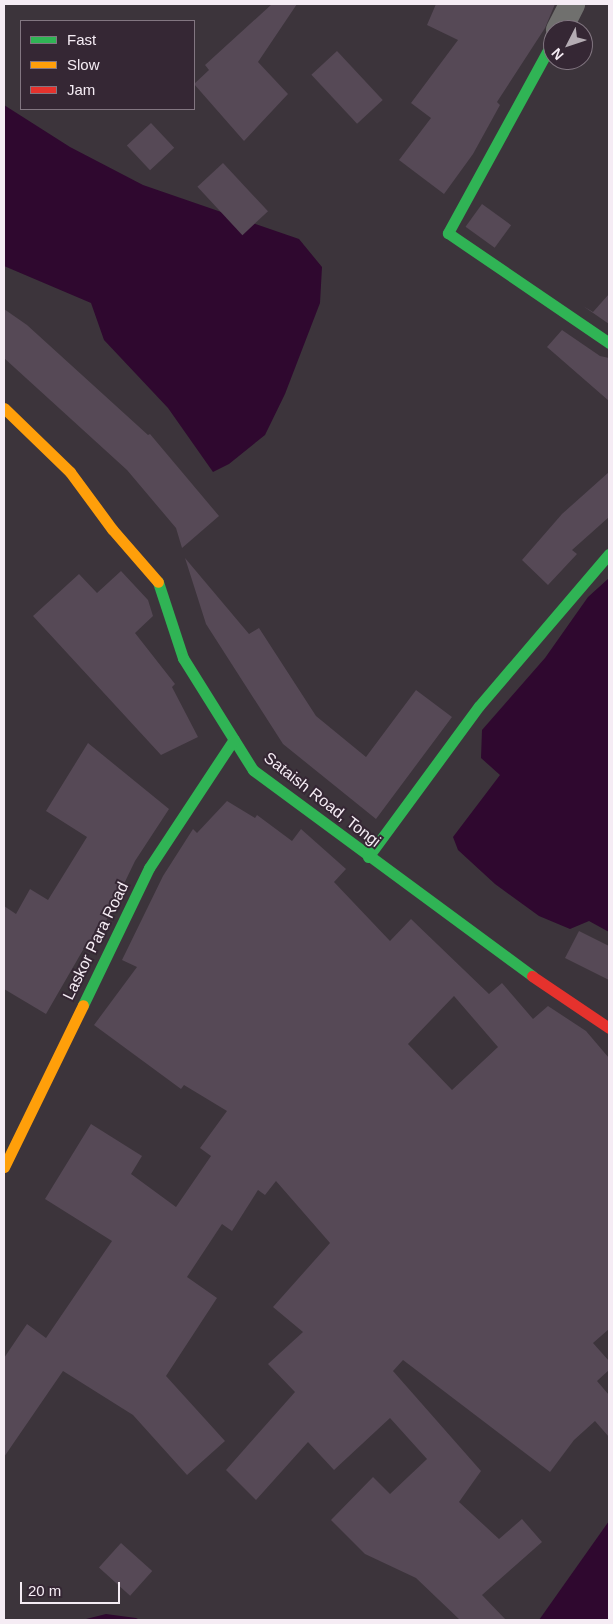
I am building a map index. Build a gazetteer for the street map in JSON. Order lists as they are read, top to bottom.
{
  "streets": {
    "street": ["Sataish Road, Tongi", "Laskor Para Road"]
  },
  "crossings": [
    ["Sataish Road, Tongi", "Laskor Para Road"]
  ],
  "legend": ["Fast", "Slow", "Jam"],
  "scale_bar": "20 m",
  "north": "bottom left"
}
